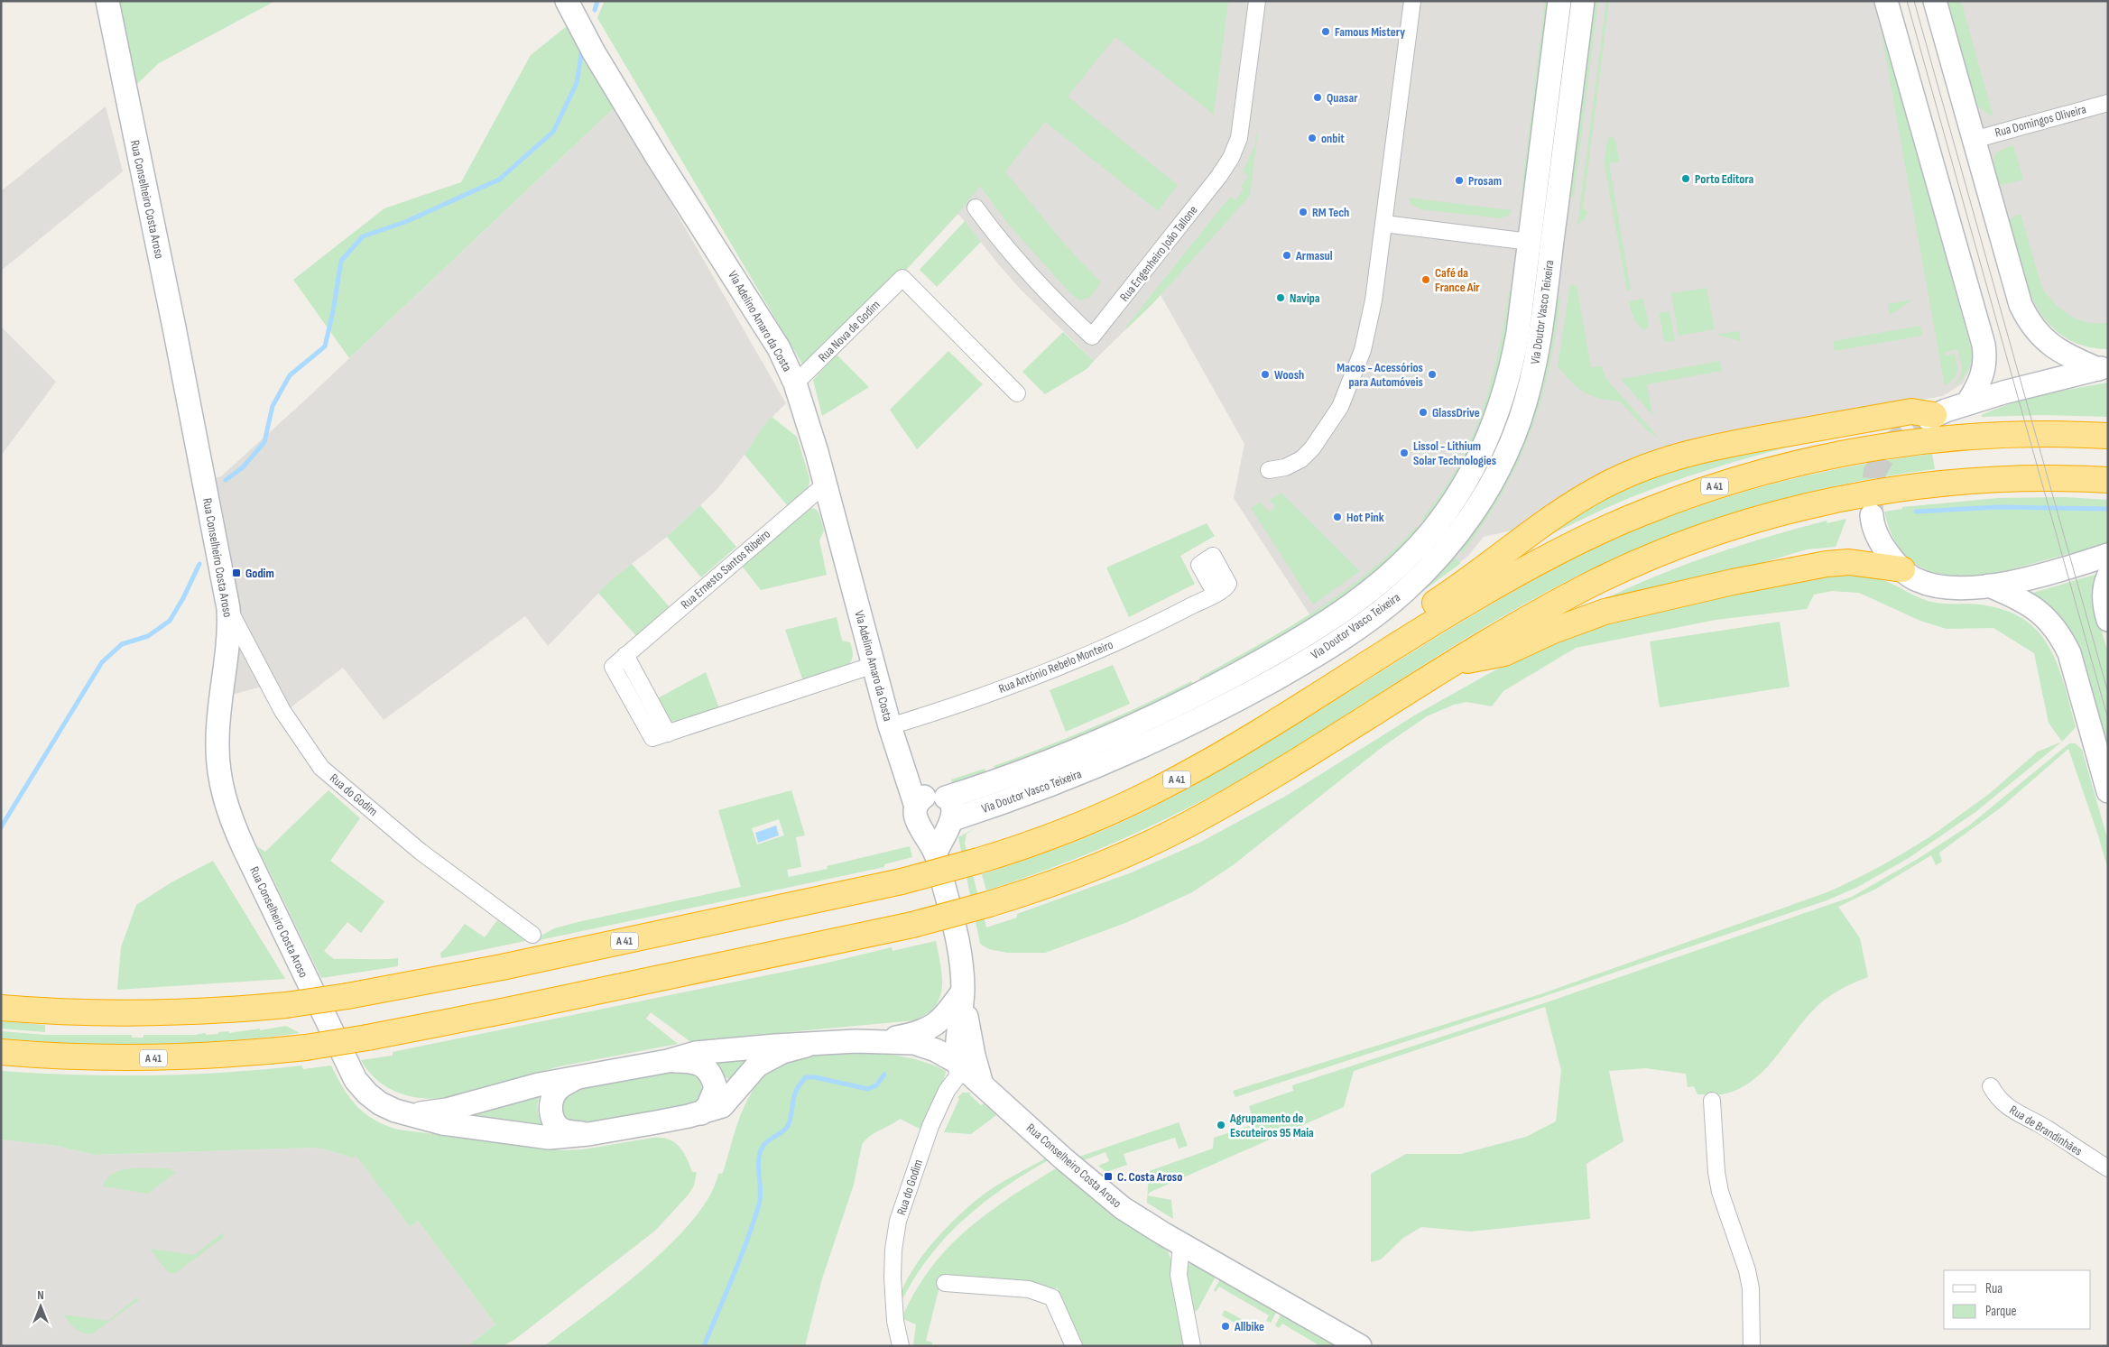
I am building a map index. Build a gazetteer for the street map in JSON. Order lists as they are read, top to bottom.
{
  "streets": {
    "highway": ["A 41"],
    "main road": ["Rua Conselheiro Costa Aroso", "Via Doutor Vasco Teixeira", "Via Adelino Amaro da Costa"],
    "street": [
      "Rua Domingos Oliveira",
      "Rua Engenheiro João Tallone",
      "Rua Nova de Godim",
      "Rua Ernesto Santos Ribeiro",
      "Rua António Rebelo Monteiro",
      "Rua do Godim",
      "Rua de Brandinhães"
    ]
  },
  "crossings": [
    ["Rua Conselheiro Costa Aroso", "Via Adelino Amaro da Costa"],
    ["Rua Conselheiro Costa Aroso", "Rua do Godim"],
    ["Via Doutor Vasco Teixeira", "Via Adelino Amaro da Costa"],
    ["Via Adelino Amaro da Costa", "Rua Nova de Godim"],
    ["Via Adelino Amaro da Costa", "Rua Ernesto Santos Ribeiro"],
    ["Via Adelino Amaro da Costa", "Rua António Rebelo Monteiro"],
    ["Via Adelino Amaro da Costa", "Rua do Godim"]
  ],
  "places": {
    "other": [
      "Famous Mistery",
      "Quasar",
      "onbit",
      "Porto Editora",
      "Prosam",
      "RM Tech",
      "Armasul",
      "Café da France Air",
      "Navipa",
      "Woosh",
      "Macos - Acessórios para Automóveis",
      "GlassDrive",
      "Lissol - Lithium Solar Technologies",
      "Hot Pink",
      "Agrupamento de Escuteiros 95 Maia",
      "Allbike"
    ],
    "transit": ["Godim", "C. Costa Aroso"]
  },
  "legend": ["Rua", "Parque"],
  "north": "top"
}
